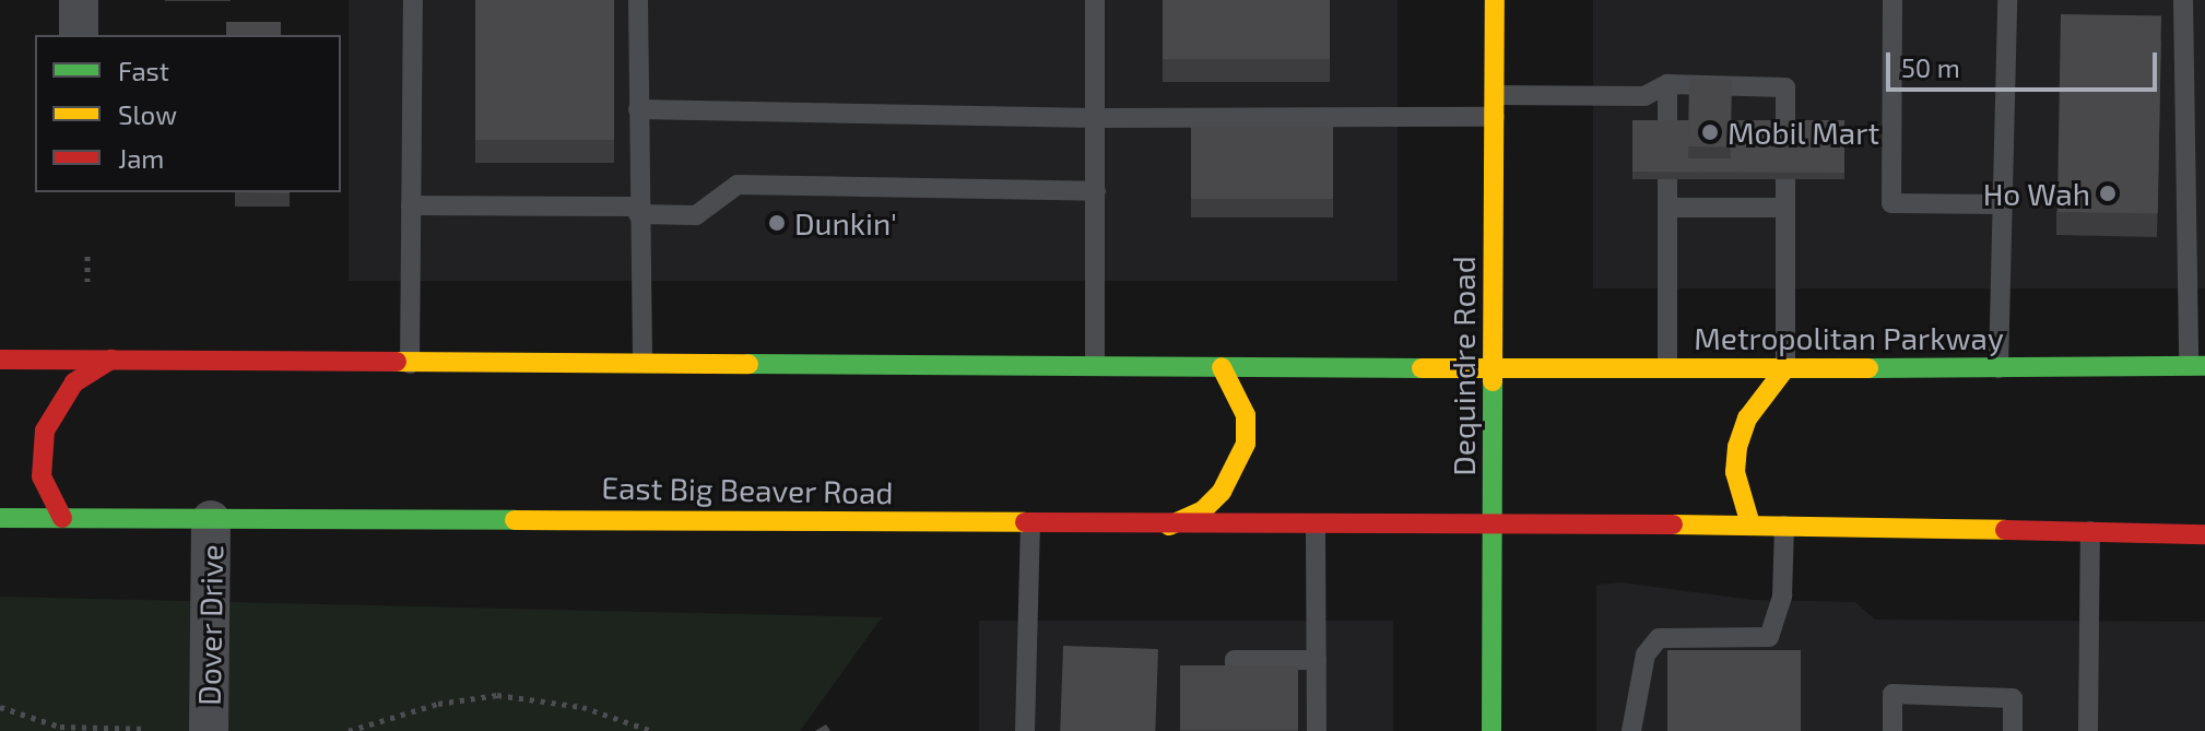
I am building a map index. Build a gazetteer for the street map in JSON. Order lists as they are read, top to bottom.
{
  "streets": {
    "main road": ["Metropolitan Parkway", "Dequindre Road", "East Big Beaver Road"],
    "street": ["Dover Drive"]
  },
  "crossings": [
    ["Metropolitan Parkway", "Dequindre Road"],
    ["Dequindre Road", "East Big Beaver Road"],
    ["East Big Beaver Road", "Dover Drive"]
  ],
  "places": ["Mobil Mart", "Ho Wah", "Dunkin'"],
  "legend": ["Fast", "Slow", "Jam"],
  "scale_bar": "50 m"
}
